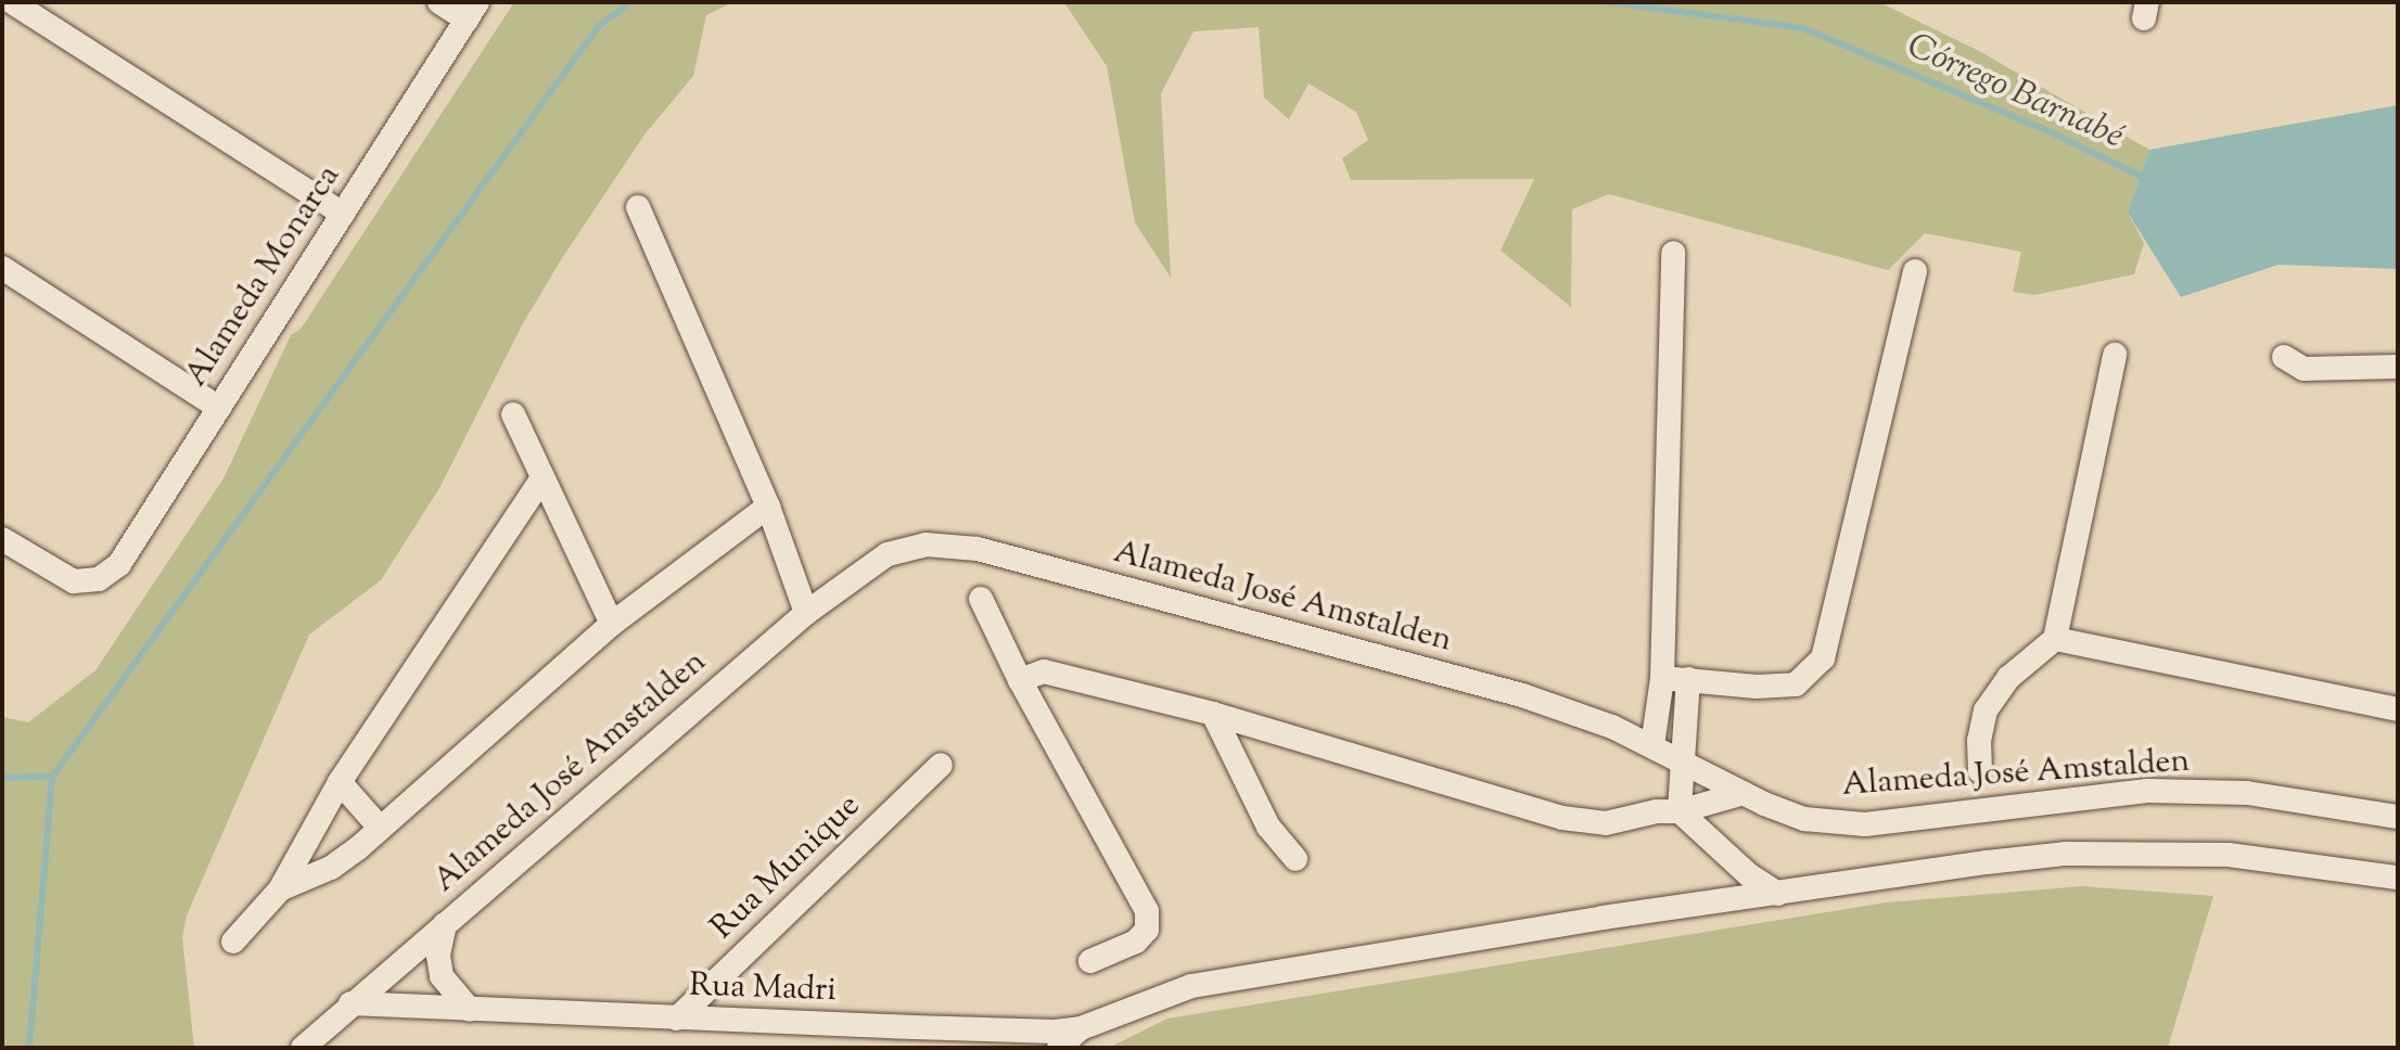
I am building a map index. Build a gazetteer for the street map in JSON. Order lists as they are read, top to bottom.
{
  "streets": {
    "street": [
      "Alameda Monarca",
      "Alameda José Amstalden",
      "Rua Munique",
      "Rua Madri"
    ]
  },
  "crossings": [
    ["Alameda José Amstalden", "Rua Madri"],
    ["Rua Munique", "Rua Madri"]
  ],
  "water": ["Córrego Barnabé"]
}
